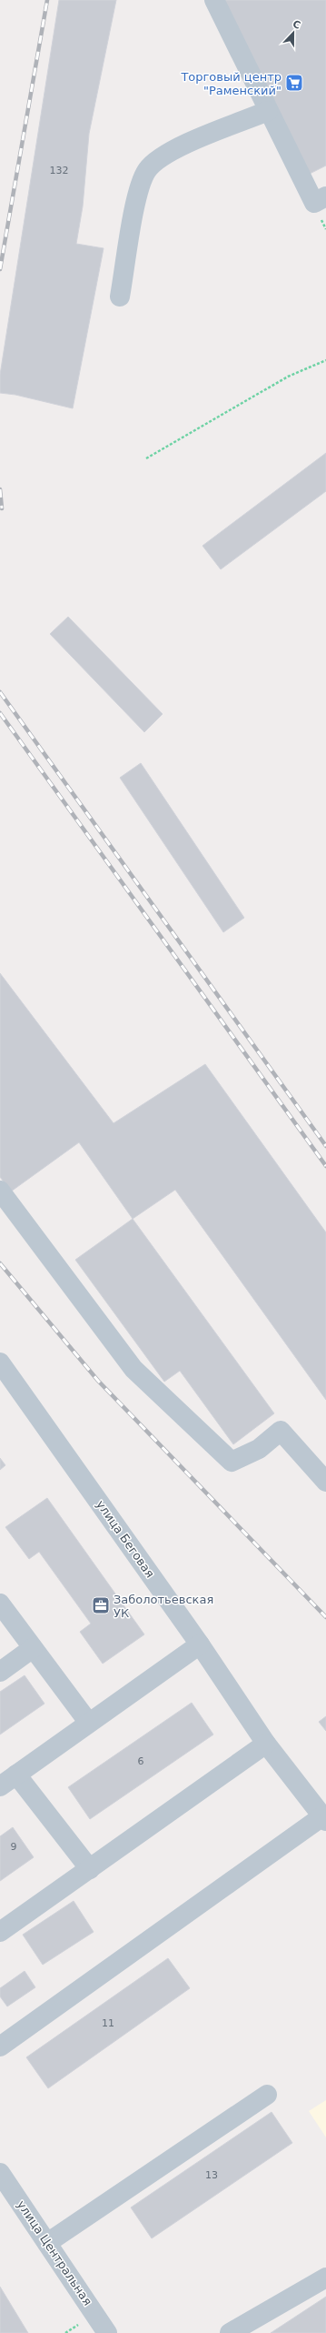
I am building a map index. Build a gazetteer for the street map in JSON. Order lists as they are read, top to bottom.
{
  "streets": {
    "street": ["улица Беговая", "улица Центральная"]
  },
  "places": {
    "supermarket": ["Торговый центр \"Раменский\""],
    "office": ["Заболотьевская УК"]
  },
  "house_numbers": [
    "132",
    "6",
    "9",
    "11",
    "13"
  ],
  "north": "top"
}
